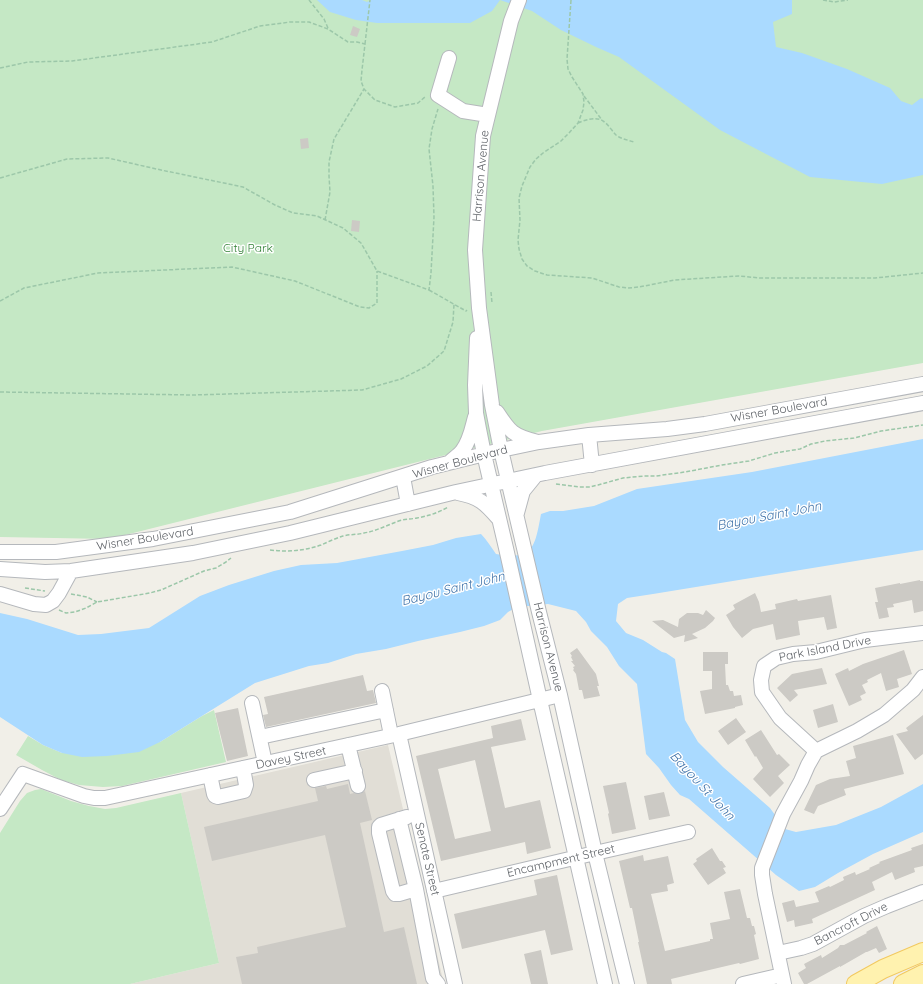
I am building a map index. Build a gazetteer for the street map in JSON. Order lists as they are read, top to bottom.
{
  "streets": {
    "street": [
      "Harrison Avenue",
      "Wisner Boulevard",
      "Park Island Drive",
      "Davey Street",
      "Senate Street",
      "Encampment Street",
      "Bancroft Drive"
    ]
  },
  "crossings": [
    ["Harrison Avenue", "Wisner Boulevard"],
    ["Harrison Avenue", "Davey Street"],
    ["Harrison Avenue", "Encampment Street"],
    ["Davey Street", "Senate Street"],
    ["Senate Street", "Encampment Street"]
  ],
  "water": ["Bayou Saint John", "Bayou St John"],
  "parks": ["City Park"]
}
